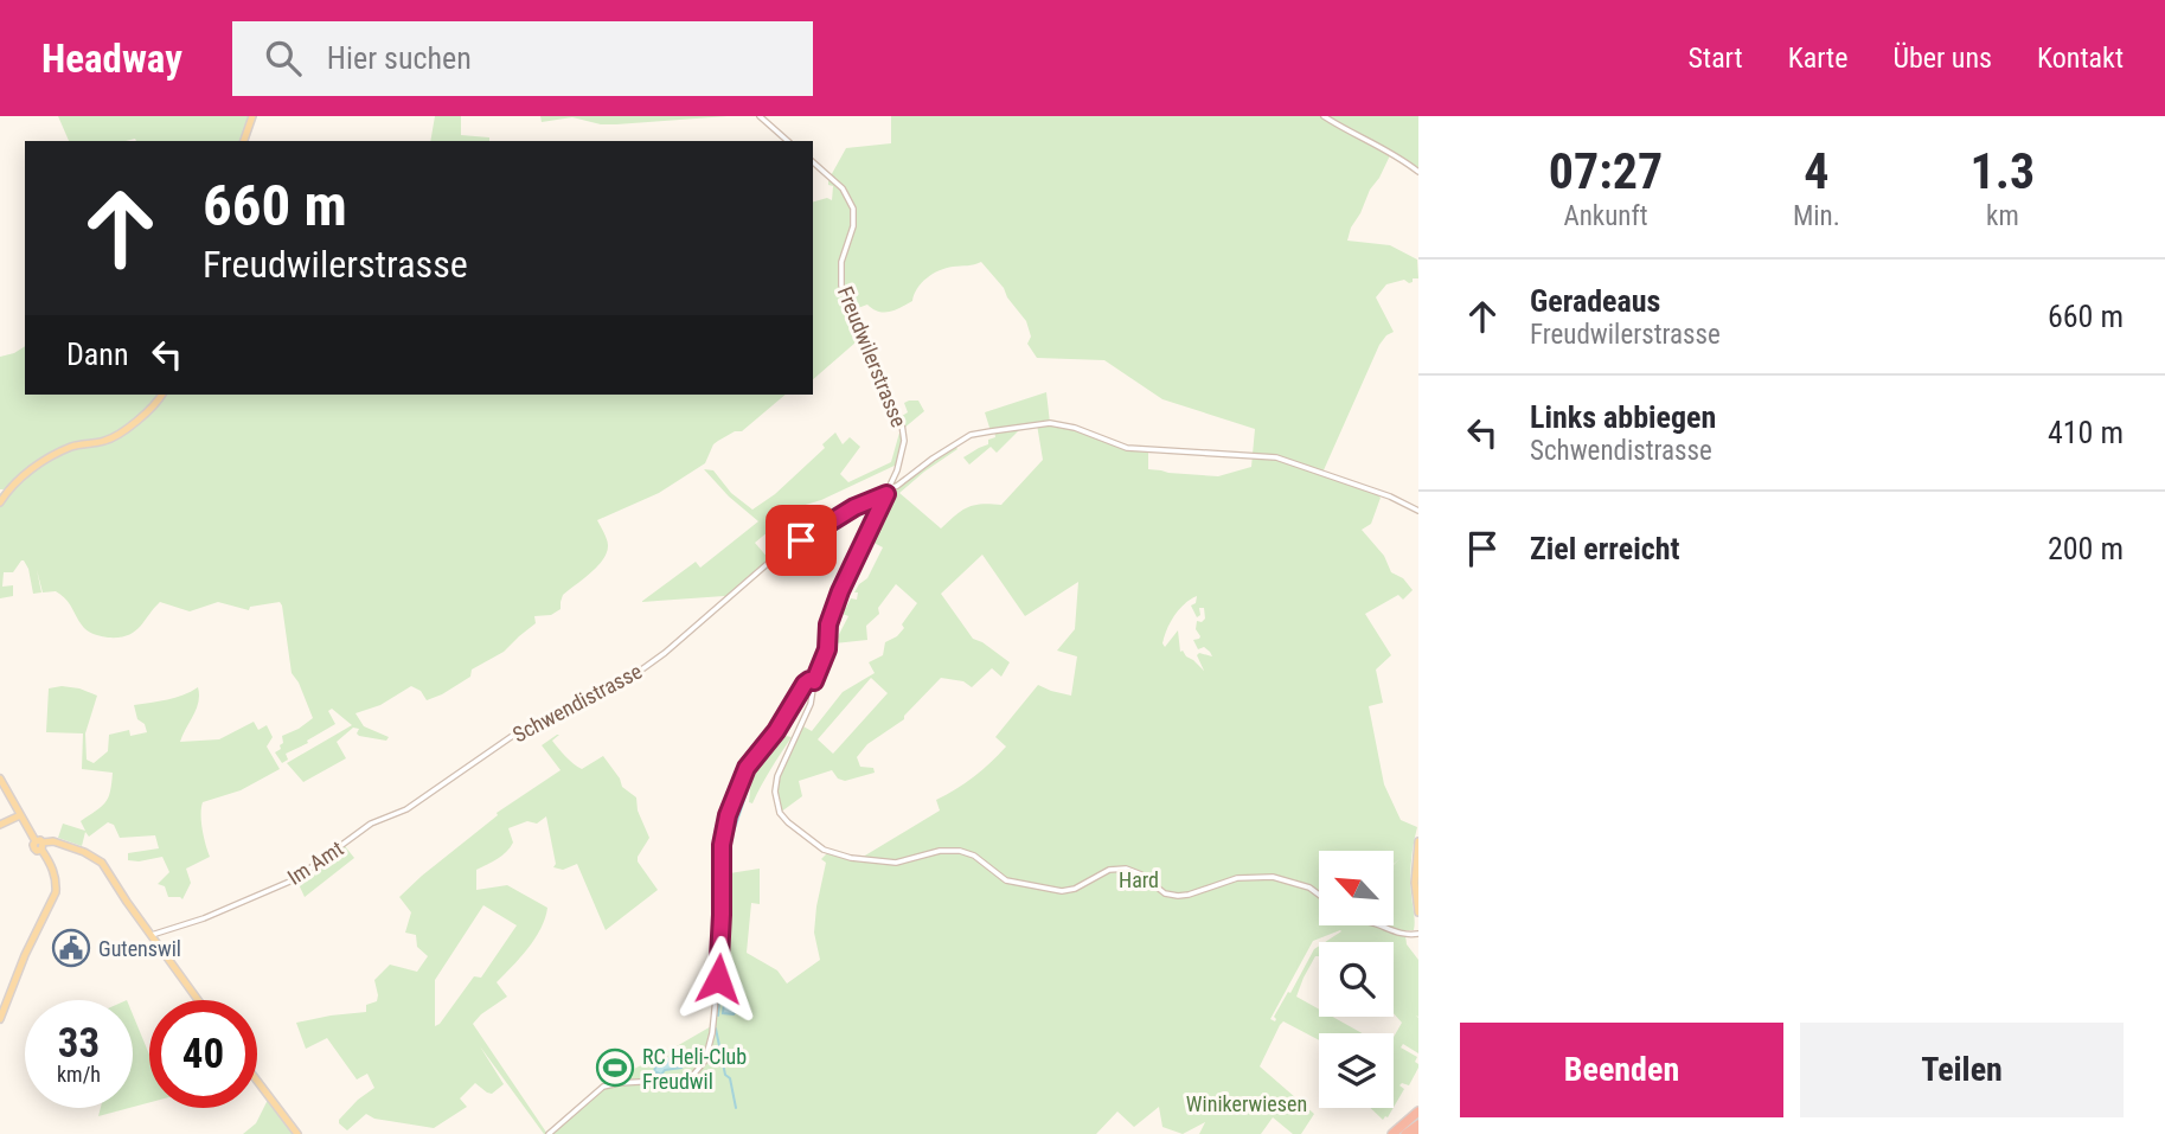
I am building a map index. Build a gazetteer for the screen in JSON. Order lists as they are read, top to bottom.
{
  "streets": {
    "street": ["Freudwilerstrasse", "Schwendistrasse", "Im Amt"]
  },
  "crossings": [
    ["Freudwilerstrasse", "Schwendistrasse"],
    ["Schwendistrasse", "Im Amt"]
  ],
  "parks": ["Hard", "Winikerwiesen"],
  "places": {
    "public building": ["Gutenswil"],
    "sports": ["RC Heli-Club Freudwil"]
  },
  "north": "top left",
  "page": {
    "header": "Headway",
    "search": "Hier suchen",
    "nav": [
      "Start",
      "Karte",
      "Über uns",
      "Kontakt"
    ],
    "eta": [
      "07:27",
      "Ankunft",
      "4",
      "Min.",
      "1.3",
      "km"
    ],
    "turn": ["660 m", "Freudwilerstrasse"],
    "list": [
      {
        "name": "Geradeaus",
        "note": "Freudwilerstrasse",
        "value": "660 m"
      },
      {
        "name": "Links abbiegen",
        "note": "Schwendistrasse",
        "value": "410 m"
      },
      {
        "name": "Ziel erreicht",
        "value": "200 m"
      }
    ],
    "then": "Dann",
    "speed": "33 km/h",
    "limit": "40",
    "buttons": ["Beenden", "Teilen"]
  }
}
